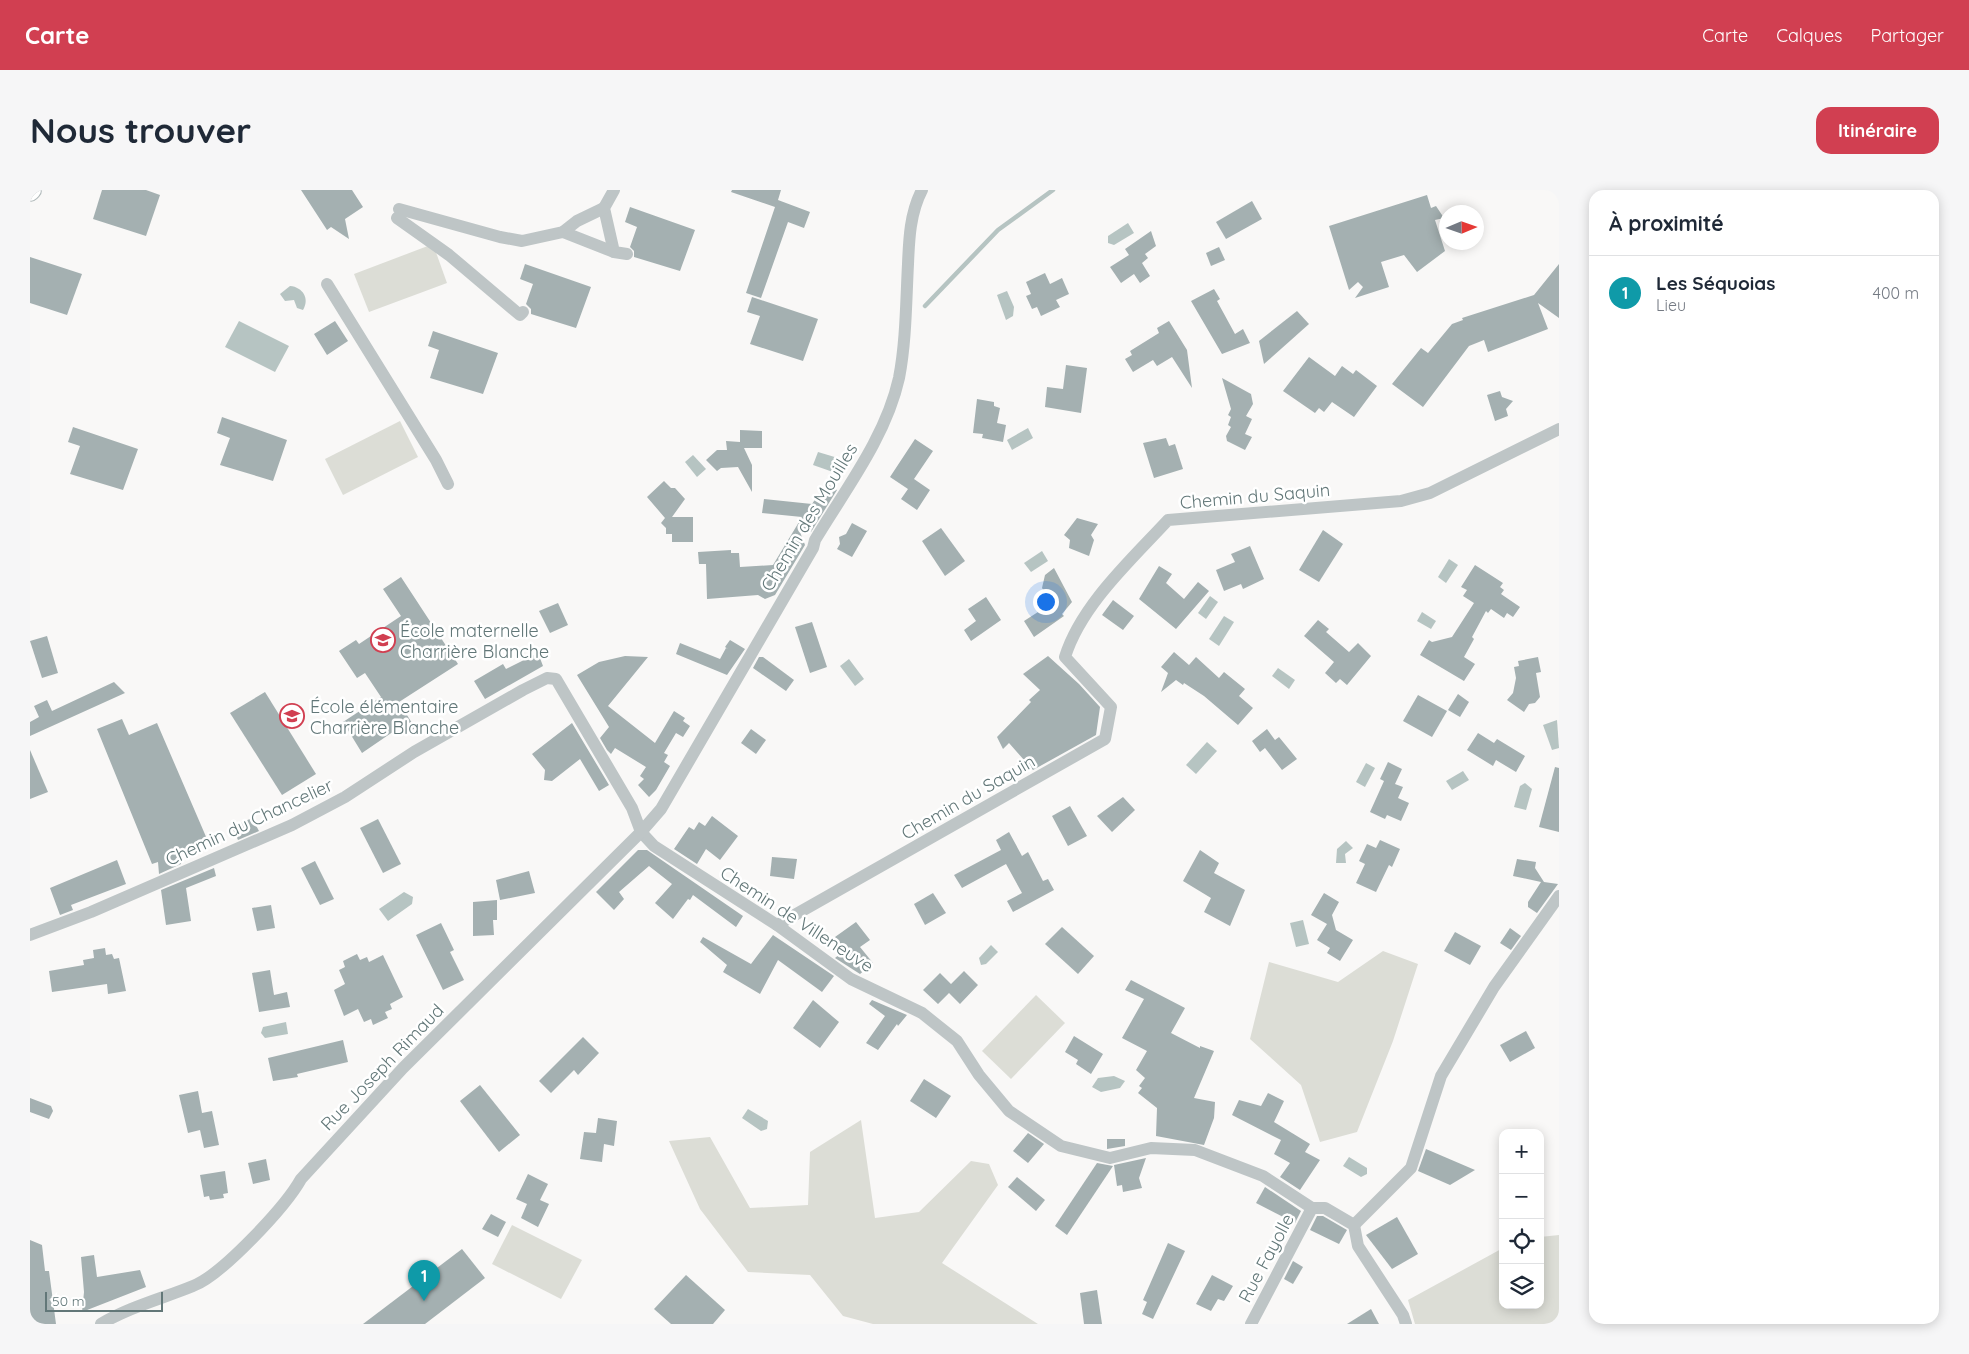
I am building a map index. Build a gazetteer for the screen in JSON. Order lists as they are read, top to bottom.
{
  "streets": {
    "street": [
      "Chemin du Saquin",
      "Chemin des Mouilles",
      "Chemin du Chancelier",
      "Chemin de Villeneuve",
      "Rue Joseph Rimaud",
      "Rue Fayolle"
    ]
  },
  "crossings": [
    ["Chemin du Saquin", "Chemin de Villeneuve"],
    ["Chemin des Mouilles", "Chemin du Chancelier"],
    ["Chemin des Mouilles", "Chemin de Villeneuve"],
    ["Chemin des Mouilles", "Rue Joseph Rimaud"],
    ["Chemin du Chancelier", "Chemin de Villeneuve"],
    ["Chemin du Chancelier", "Rue Joseph Rimaud"],
    ["Chemin de Villeneuve", "Rue Joseph Rimaud"],
    ["Chemin de Villeneuve", "Rue Fayolle"]
  ],
  "places": {
    "school or university": ["École maternelle Charrière Blanche", "École élémentaire Charrière Blanche"]
  },
  "scale_bar": "50 m",
  "north": "right",
  "page": {
    "header": "Carte",
    "nav": ["Carte", "Calques", "Partager"],
    "buttons": "Itinéraire",
    "title": "Nous trouver",
    "heading": "À proximité",
    "list": [
      {
        "mark": "1",
        "name": "Les Séquoias",
        "note": "Lieu",
        "value": "400 m"
      }
    ],
    "map_buttons": ["+", "−"],
    "pins": "1",
    "scale": "50 m"
  }
}
